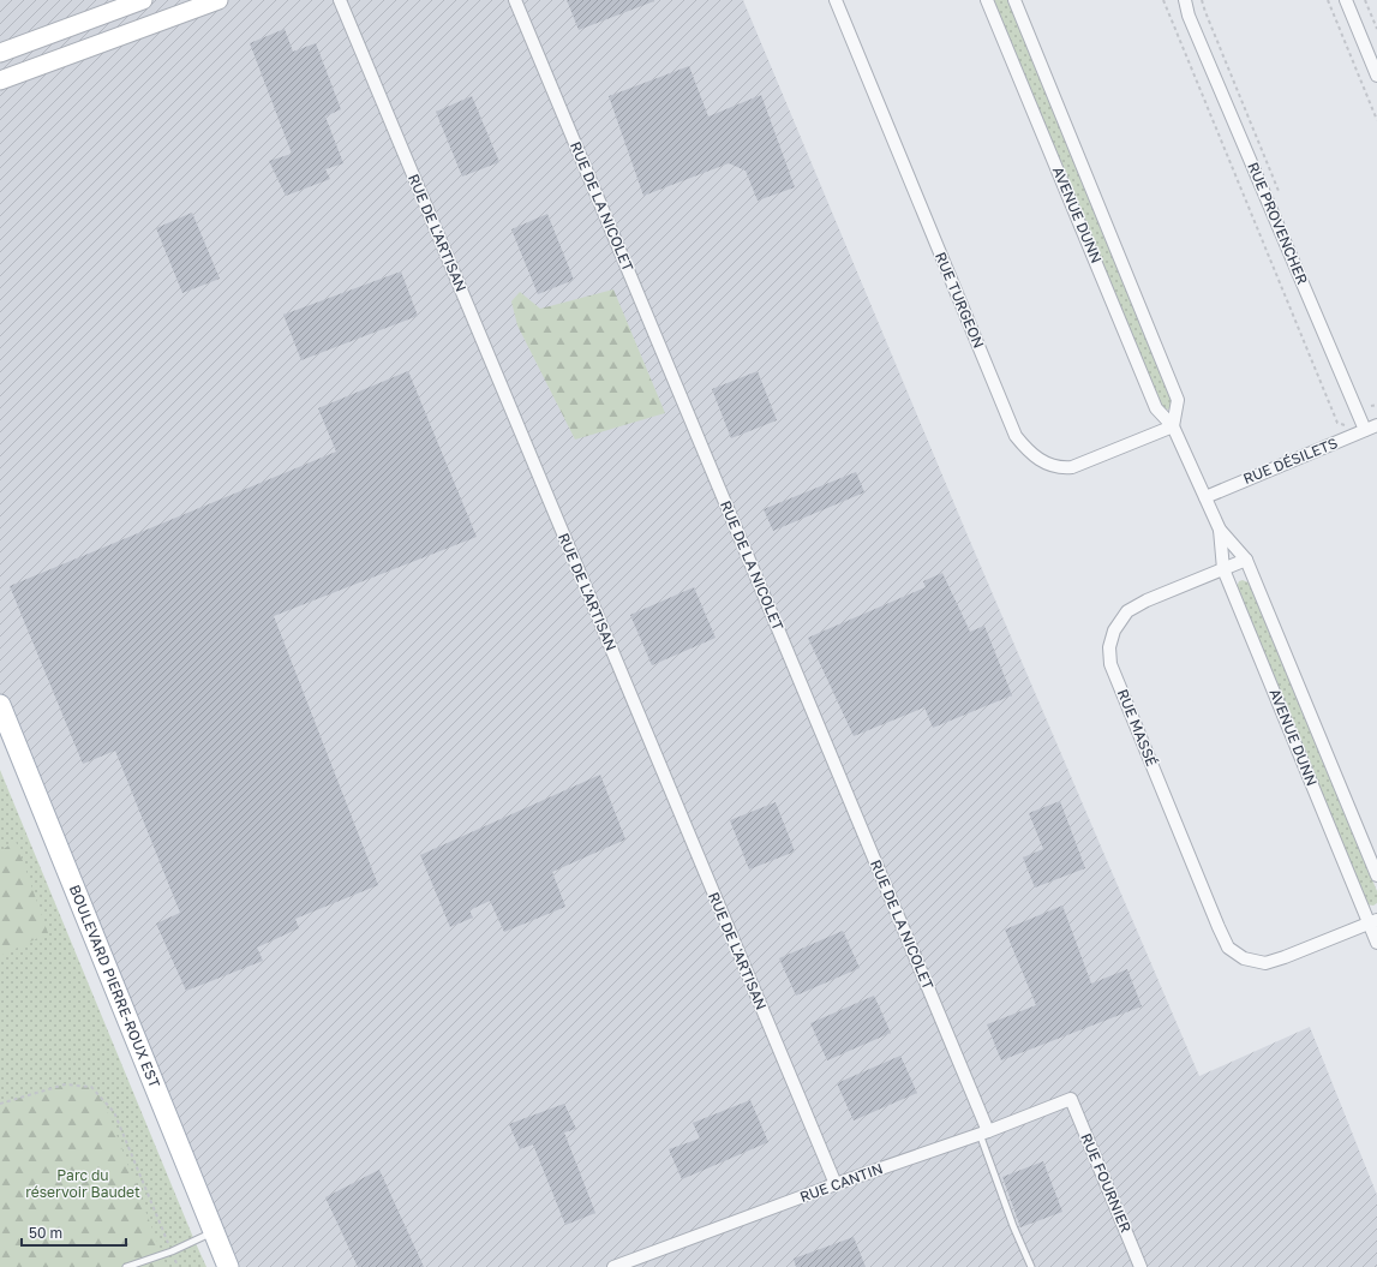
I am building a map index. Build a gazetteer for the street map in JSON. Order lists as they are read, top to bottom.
{
  "streets": {
    "main road": ["BOULEVARD PIERRE-ROUX EST"],
    "street": [
      "RUE DE LA NICOLET",
      "AVENUE DUNN",
      "RUE PROVENCHER",
      "RUE DE L'ARTISAN",
      "RUE TURGEON",
      "RUE DÉSILETS",
      "RUE MASSÉ",
      "RUE CANTIN",
      "RUE FOURNIER"
    ]
  },
  "crossings": [
    ["RUE DE LA NICOLET", "RUE CANTIN"],
    ["AVENUE DUNN", "RUE TURGEON"],
    ["AVENUE DUNN", "RUE DÉSILETS"],
    ["AVENUE DUNN", "RUE MASSÉ"],
    ["RUE PROVENCHER", "RUE DÉSILETS"],
    ["RUE DE L'ARTISAN", "RUE CANTIN"],
    ["RUE CANTIN", "RUE FOURNIER"]
  ],
  "parks": ["Parc du réservoir Baudet"],
  "scale_bar": "50 m"
}
